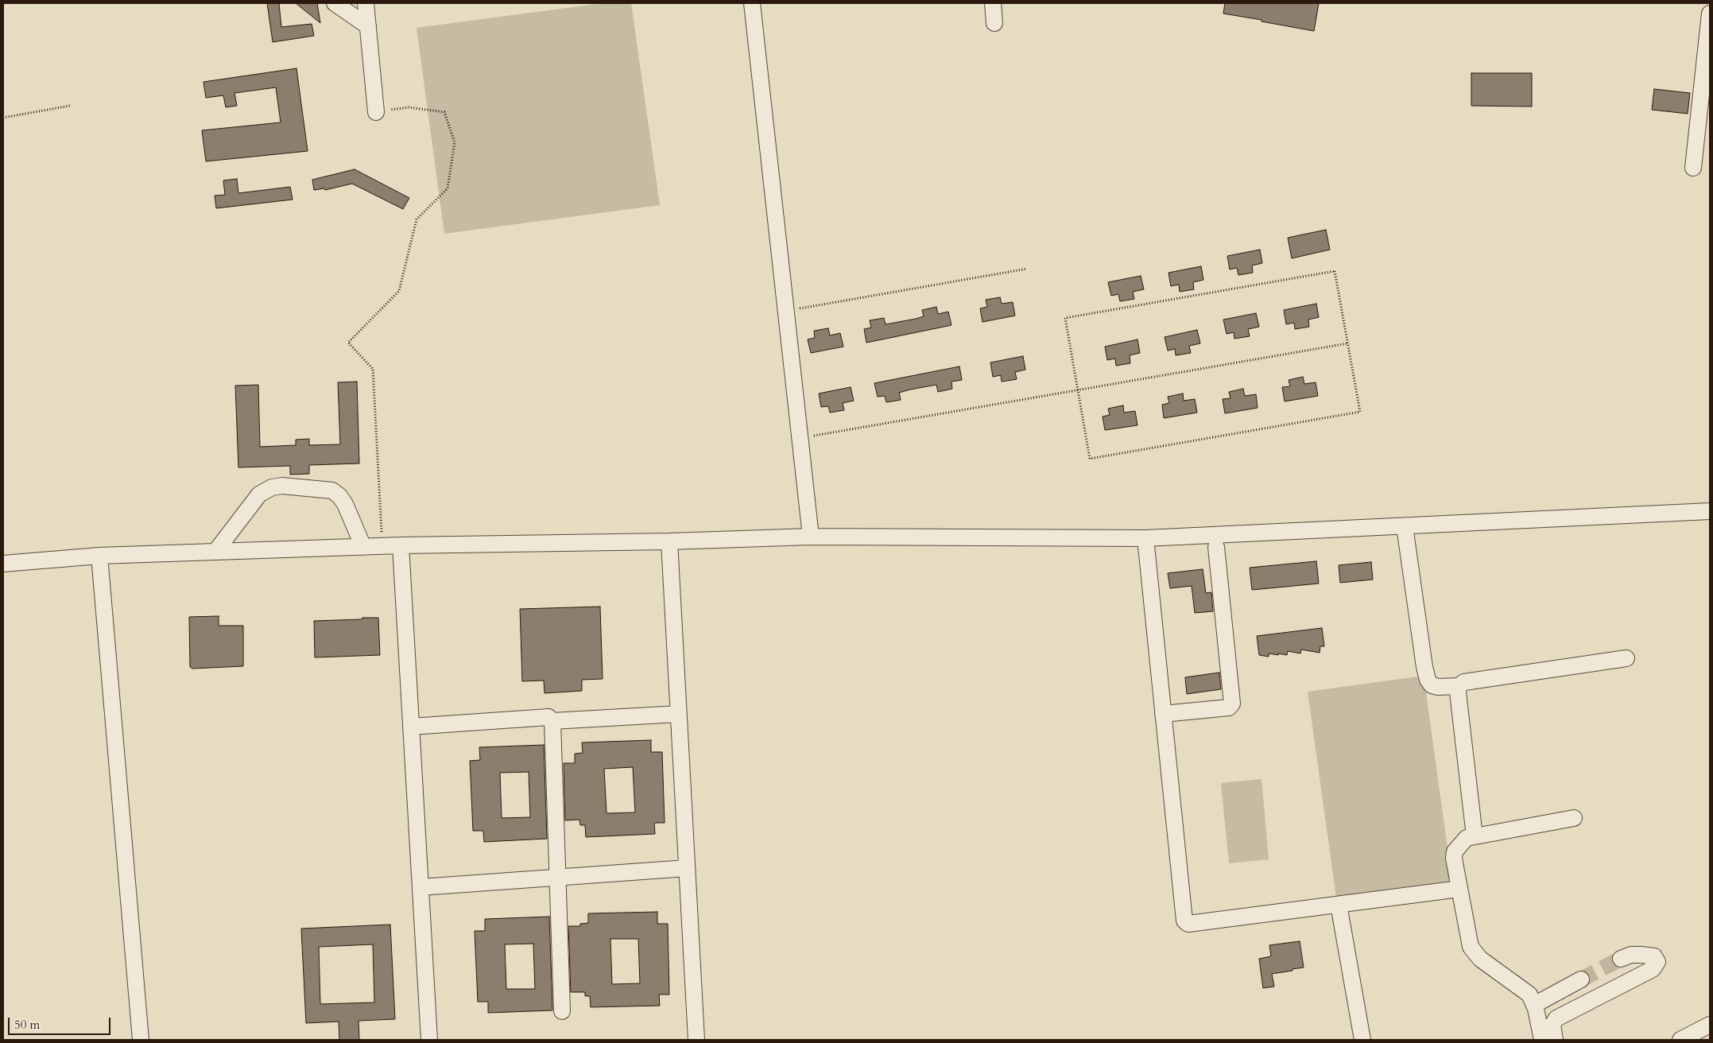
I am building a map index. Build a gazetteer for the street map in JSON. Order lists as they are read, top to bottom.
{
  "scale_bar": "50 m"
}
